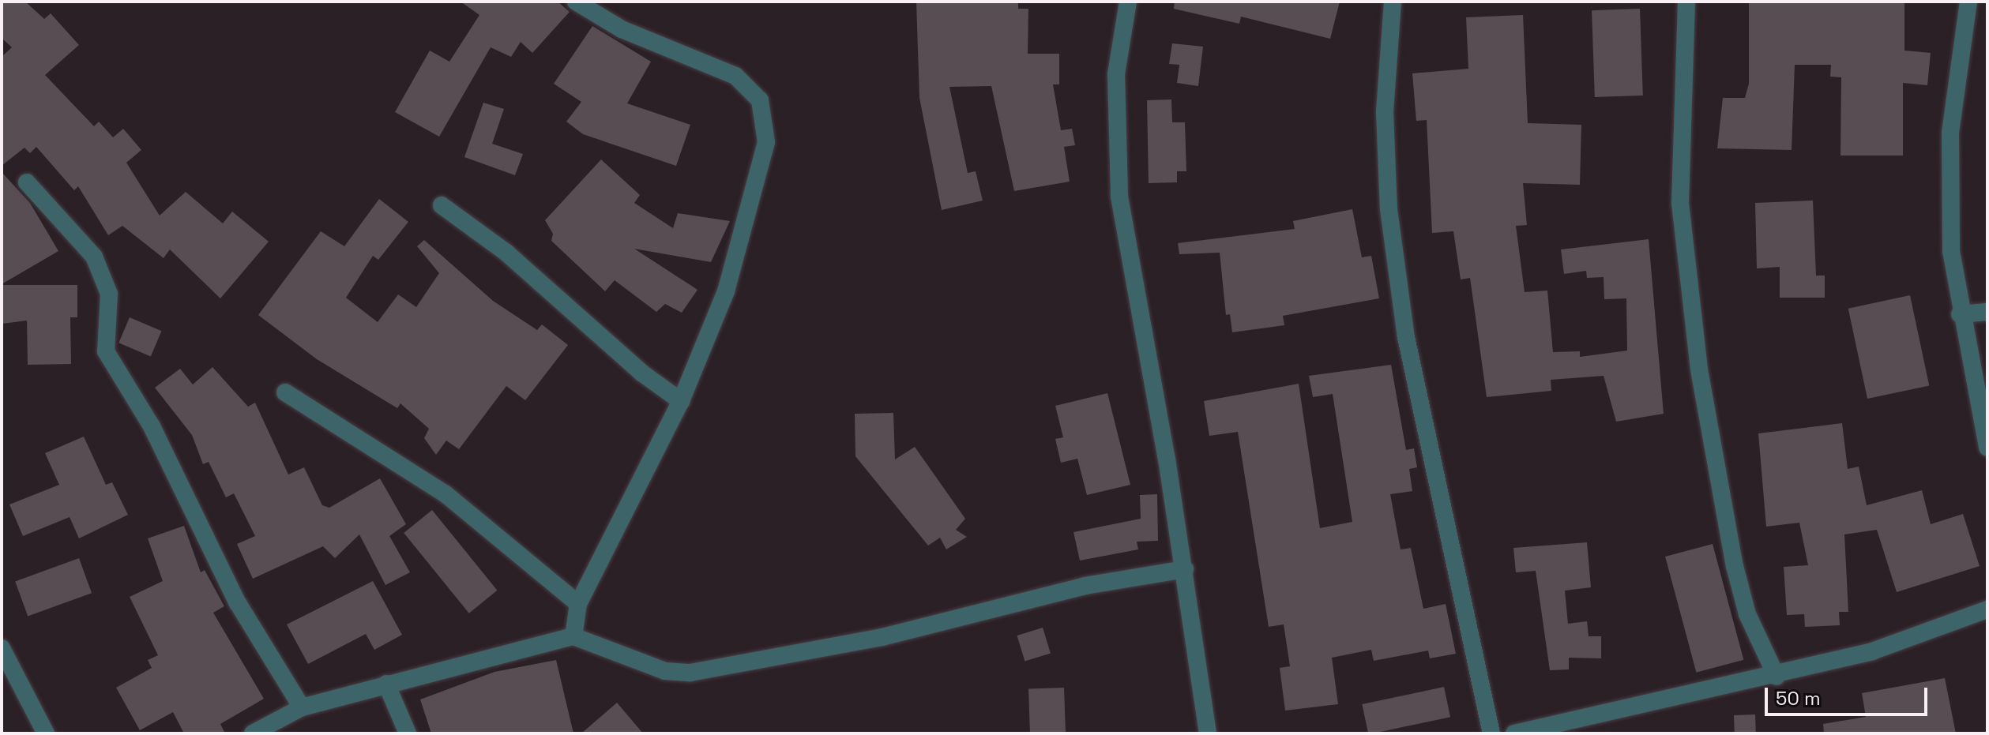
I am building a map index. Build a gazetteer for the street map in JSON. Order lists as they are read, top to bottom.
{
  "scale_bar": "50 m"
}
